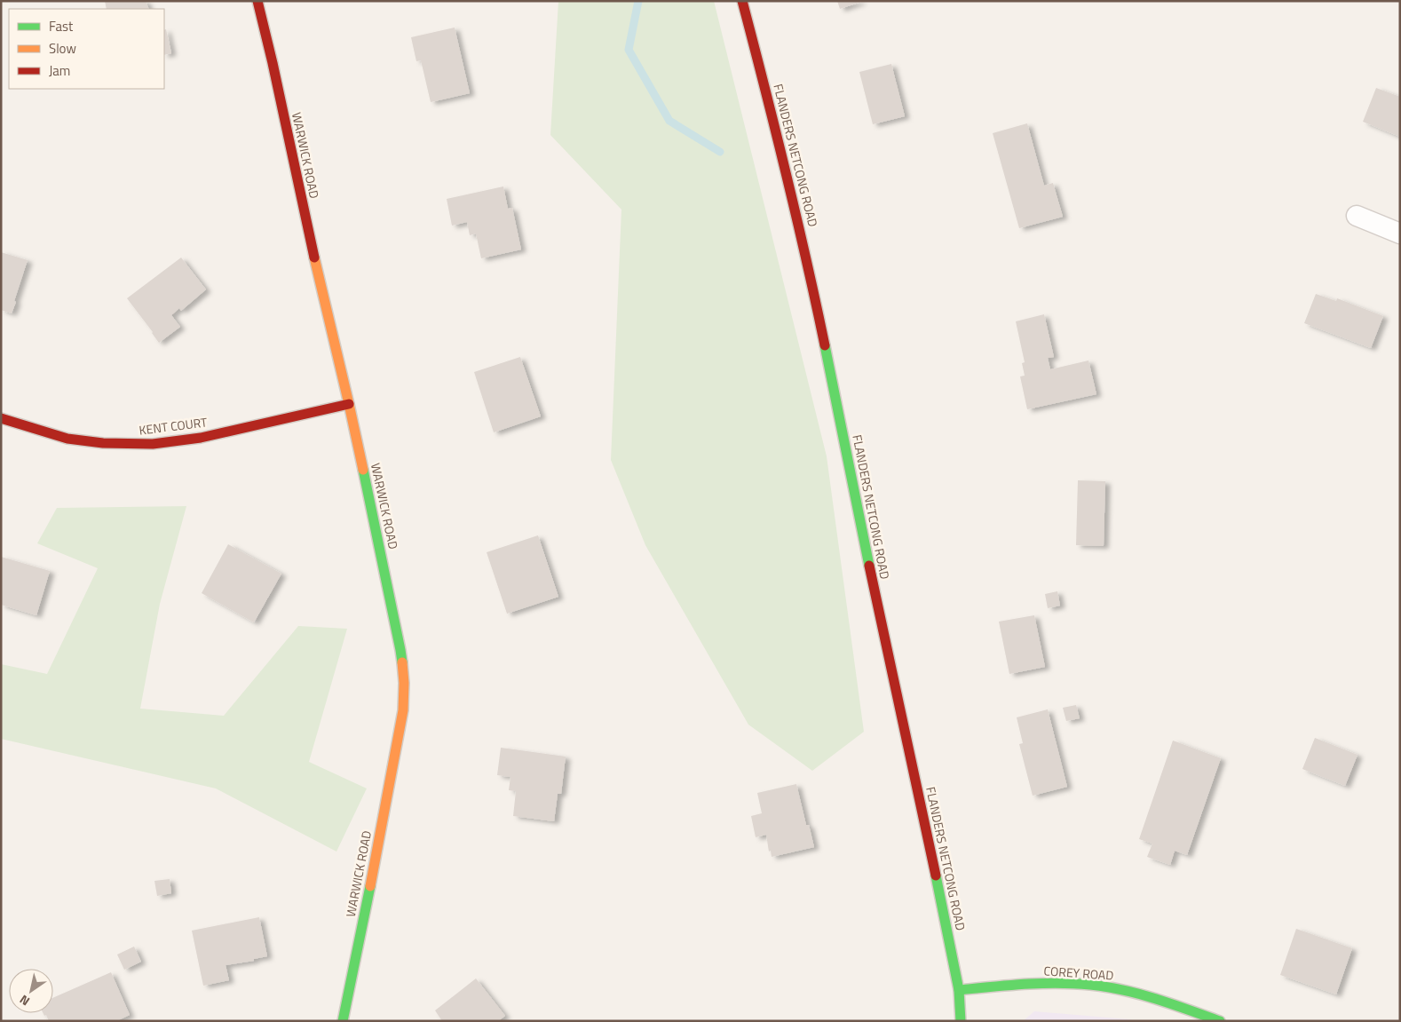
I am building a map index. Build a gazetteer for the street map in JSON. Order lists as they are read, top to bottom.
{
  "streets": {
    "street": [
      "WARWICK ROAD",
      "FLANDERS NETCONG ROAD",
      "KENT COURT",
      "COREY ROAD"
    ]
  },
  "crossings": [
    ["WARWICK ROAD", "KENT COURT"],
    ["FLANDERS NETCONG ROAD", "COREY ROAD"]
  ],
  "legend": ["Fast", "Slow", "Jam"],
  "north": "bottom left"
}
